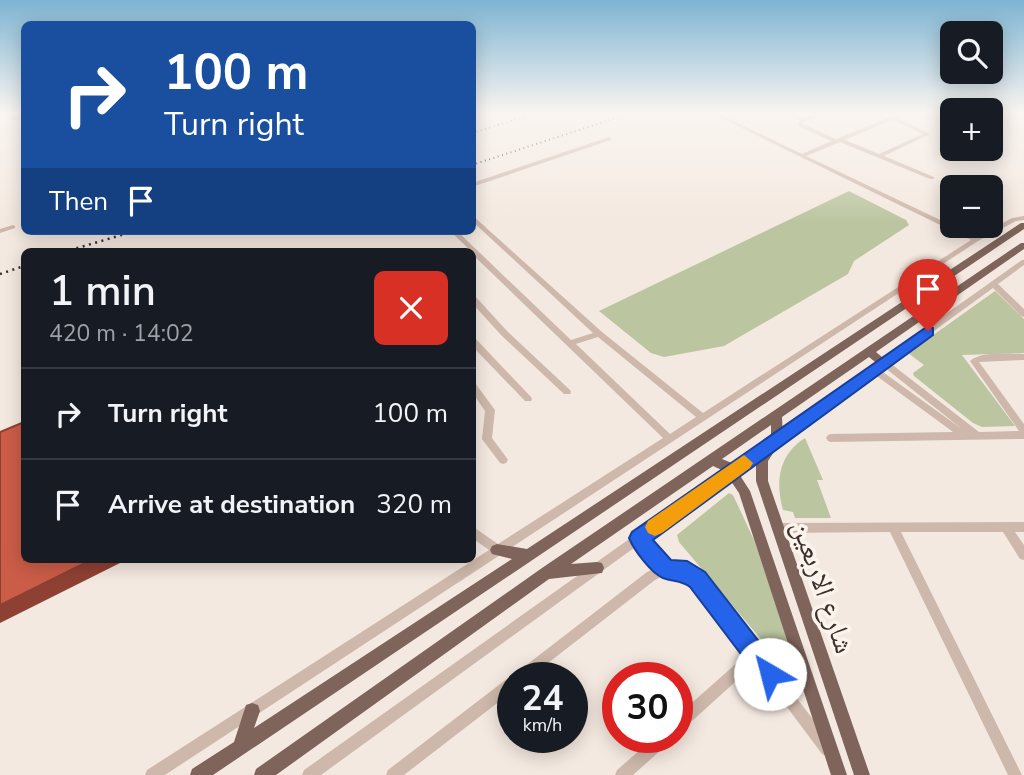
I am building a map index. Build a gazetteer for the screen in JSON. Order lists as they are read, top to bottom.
{
  "streets": {
    "main road": ["شارع الاربعين"]
  },
  "page": {
    "map_buttons": ["+", "−"],
    "turn": ["100 m", "Turn right"],
    "then": "Then",
    "heading": ["1 min", "420 m · 14:02"],
    "list": [
      {
        "name": "Turn right",
        "value": "100 m"
      },
      {
        "name": "Arrive at destination",
        "value": "320 m"
      }
    ],
    "speed": "24 km/h",
    "limit": "30"
  }
}
